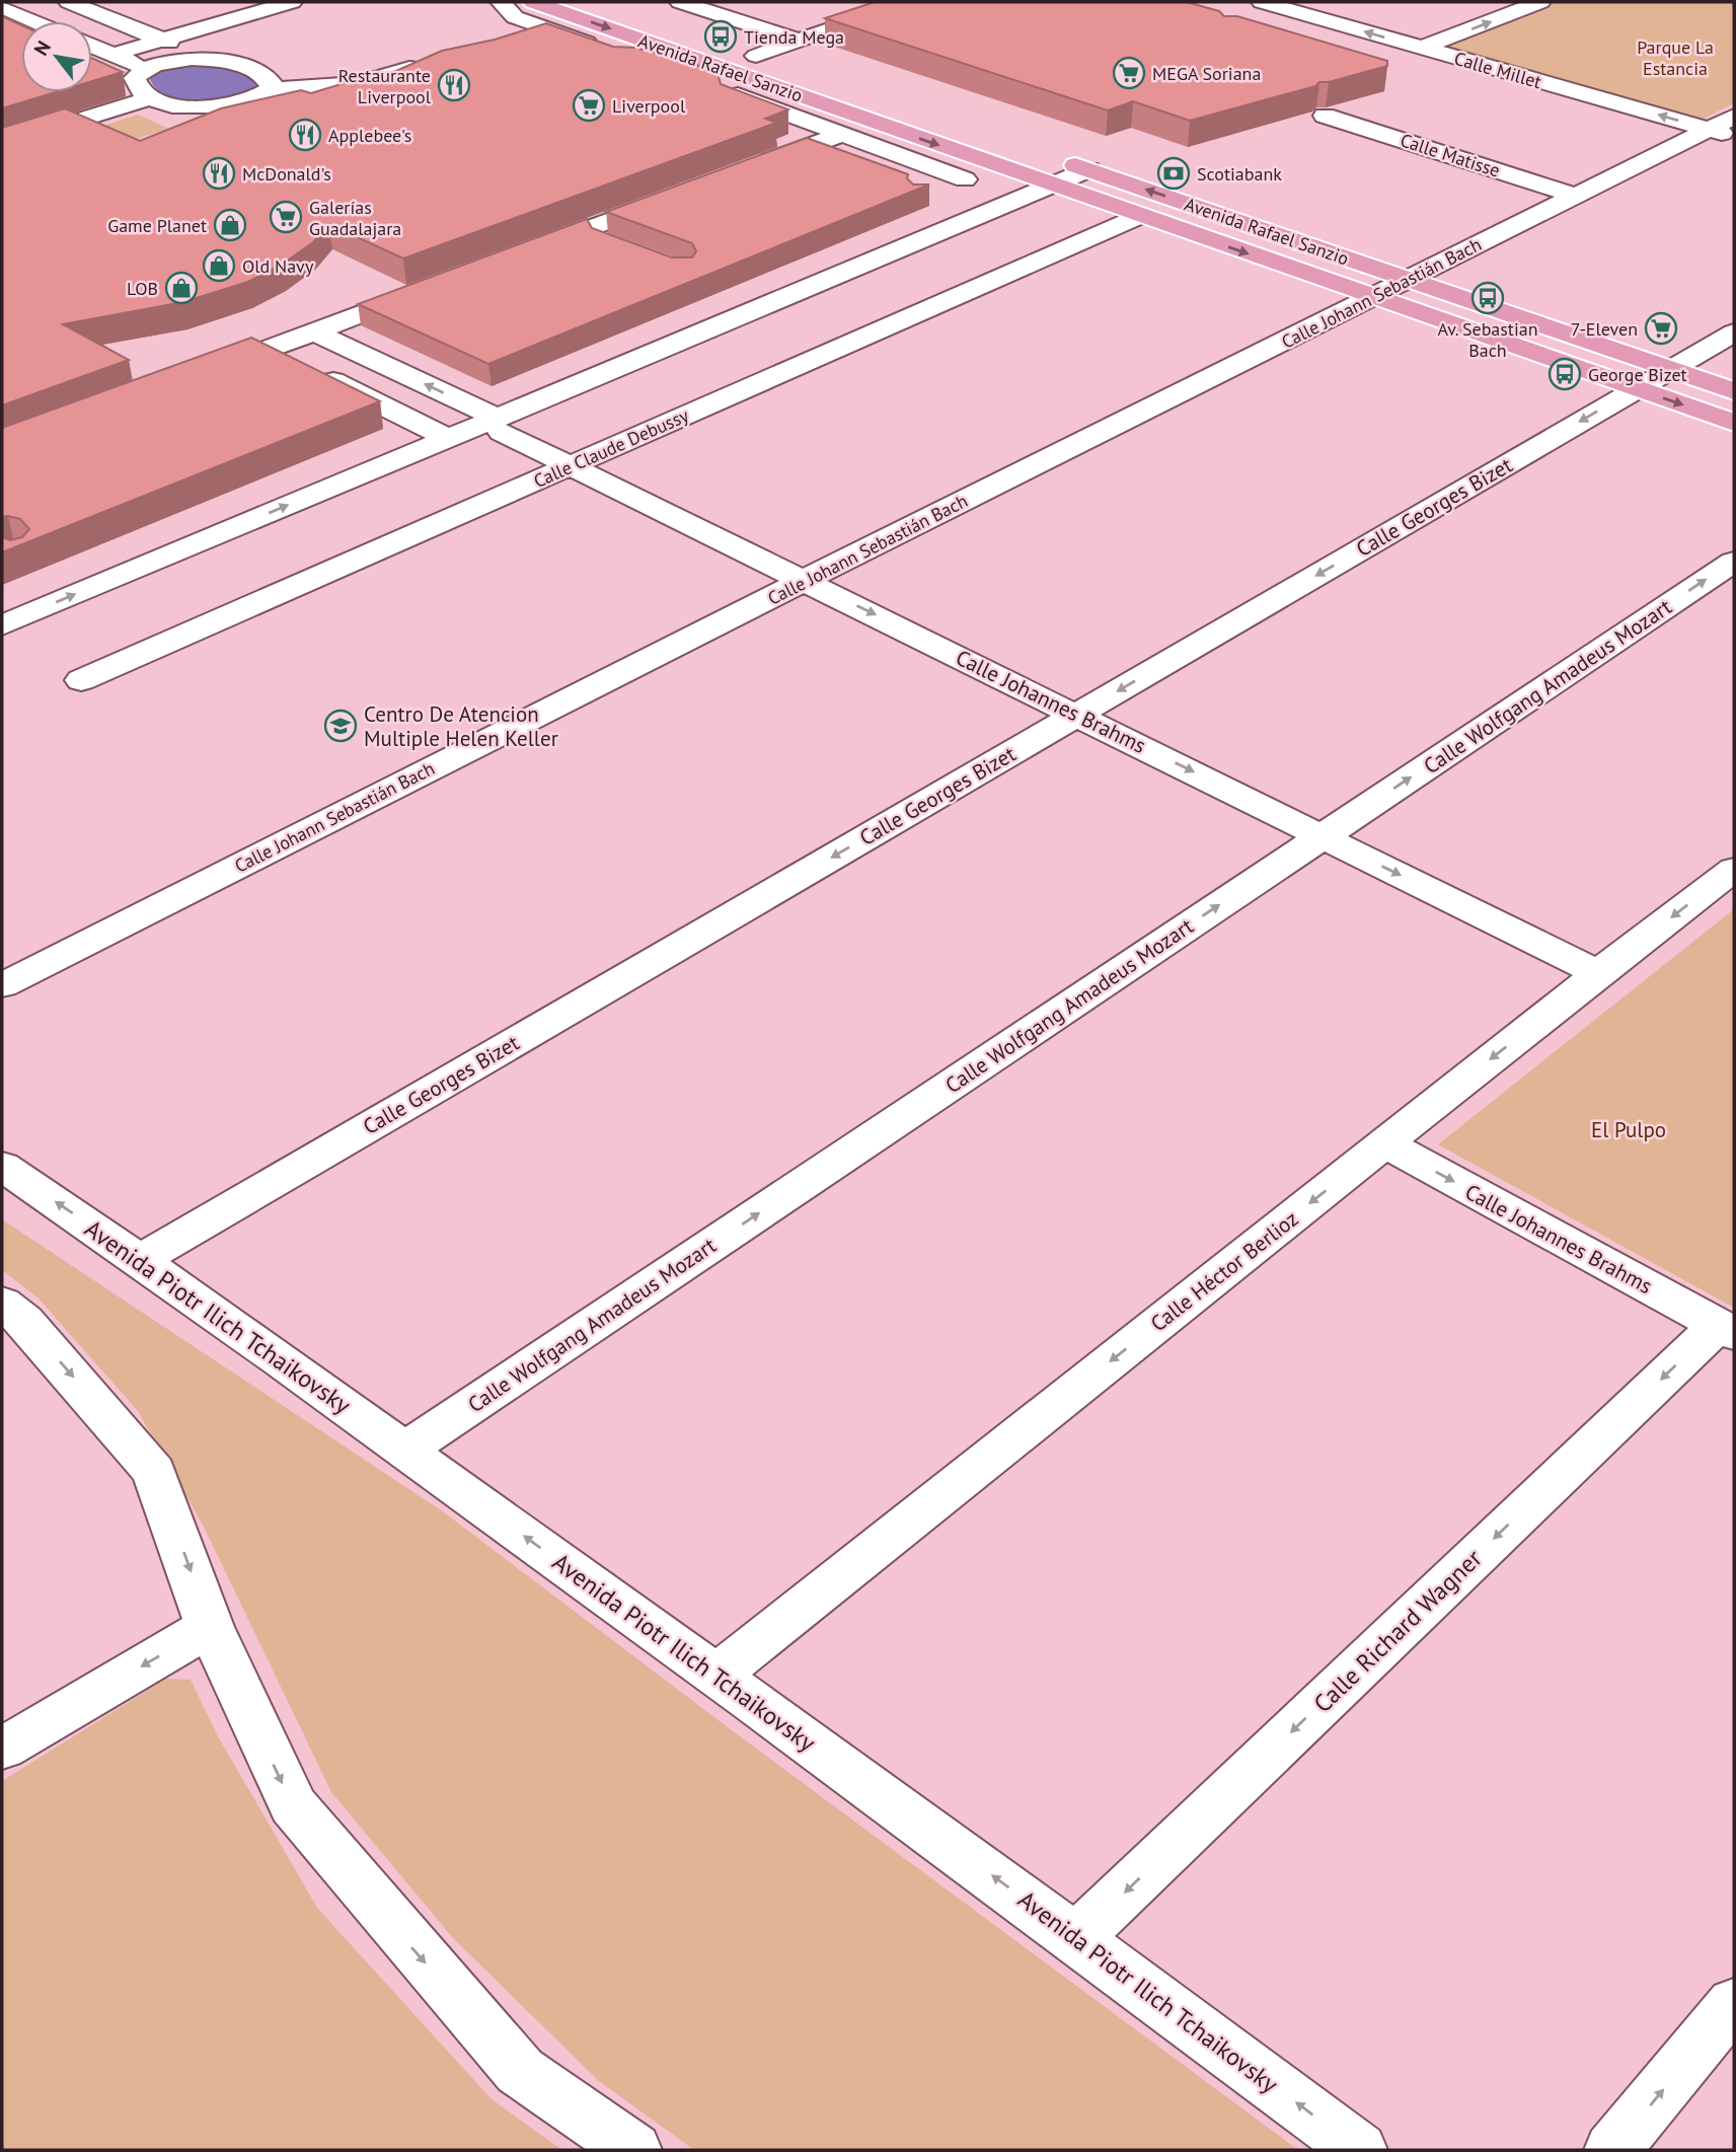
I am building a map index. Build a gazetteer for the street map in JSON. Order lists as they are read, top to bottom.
{
  "streets": {
    "main road": ["Avenida Rafael Sanzio"],
    "street": [
      "Calle Millet",
      "Calle Matisse",
      "Calle Johann Sebastián Bach",
      "Calle Claude Debussy",
      "Calle Georges Bizet",
      "Calle Wolfgang Amadeus Mozart",
      "Calle Johannes Brahms",
      "Calle Héctor Berlioz",
      "Avenida Piotr Ilich Tchaikovsky",
      "Calle Richard Wagner"
    ]
  },
  "crossings": [
    ["Avenida Rafael Sanzio", "Calle Johann Sebastián Bach"],
    ["Avenida Rafael Sanzio", "Calle Claude Debussy"],
    ["Avenida Rafael Sanzio", "Calle Georges Bizet"],
    ["Calle Millet", "Calle Johann Sebastián Bach"],
    ["Calle Matisse", "Calle Johann Sebastián Bach"],
    ["Calle Johann Sebastián Bach", "Calle Johannes Brahms"],
    ["Calle Claude Debussy", "Calle Johannes Brahms"],
    ["Calle Georges Bizet", "Calle Johannes Brahms"],
    ["Calle Georges Bizet", "Avenida Piotr Ilich Tchaikovsky"],
    ["Calle Wolfgang Amadeus Mozart", "Calle Johannes Brahms"],
    ["Calle Wolfgang Amadeus Mozart", "Avenida Piotr Ilich Tchaikovsky"],
    ["Calle Johannes Brahms", "Calle Héctor Berlioz"],
    ["Calle Johannes Brahms", "Calle Richard Wagner"],
    ["Calle Héctor Berlioz", "Avenida Piotr Ilich Tchaikovsky"],
    ["Avenida Piotr Ilich Tchaikovsky", "Calle Richard Wagner"]
  ],
  "one_way": [
    "Calle Millet",
    "Calle Georges Bizet",
    "Calle Wolfgang Amadeus Mozart",
    "Calle Héctor Berlioz",
    "Avenida Piotr Ilich Tchaikovsky",
    "Calle Richard Wagner"
  ],
  "parks": ["Parque La Estancia", "El Pulpo"],
  "places": {
    "bus stop": ["Tienda Mega", "Av. Sebastian Bach", "George Bizet"],
    "supermarket": [
      "MEGA Soriana",
      "Liverpool",
      "Galerías Guadalajara",
      "7-Eleven"
    ],
    "restaurant": ["Restaurante Liverpool", "Applebee's", "McDonald's"],
    "bank": ["Scotiabank"],
    "shop": ["Game Planet", "Old Navy", "LOB"],
    "school or university": ["Centro De Atencion Multiple Helen Keller"]
  },
  "north": "top left"
}
